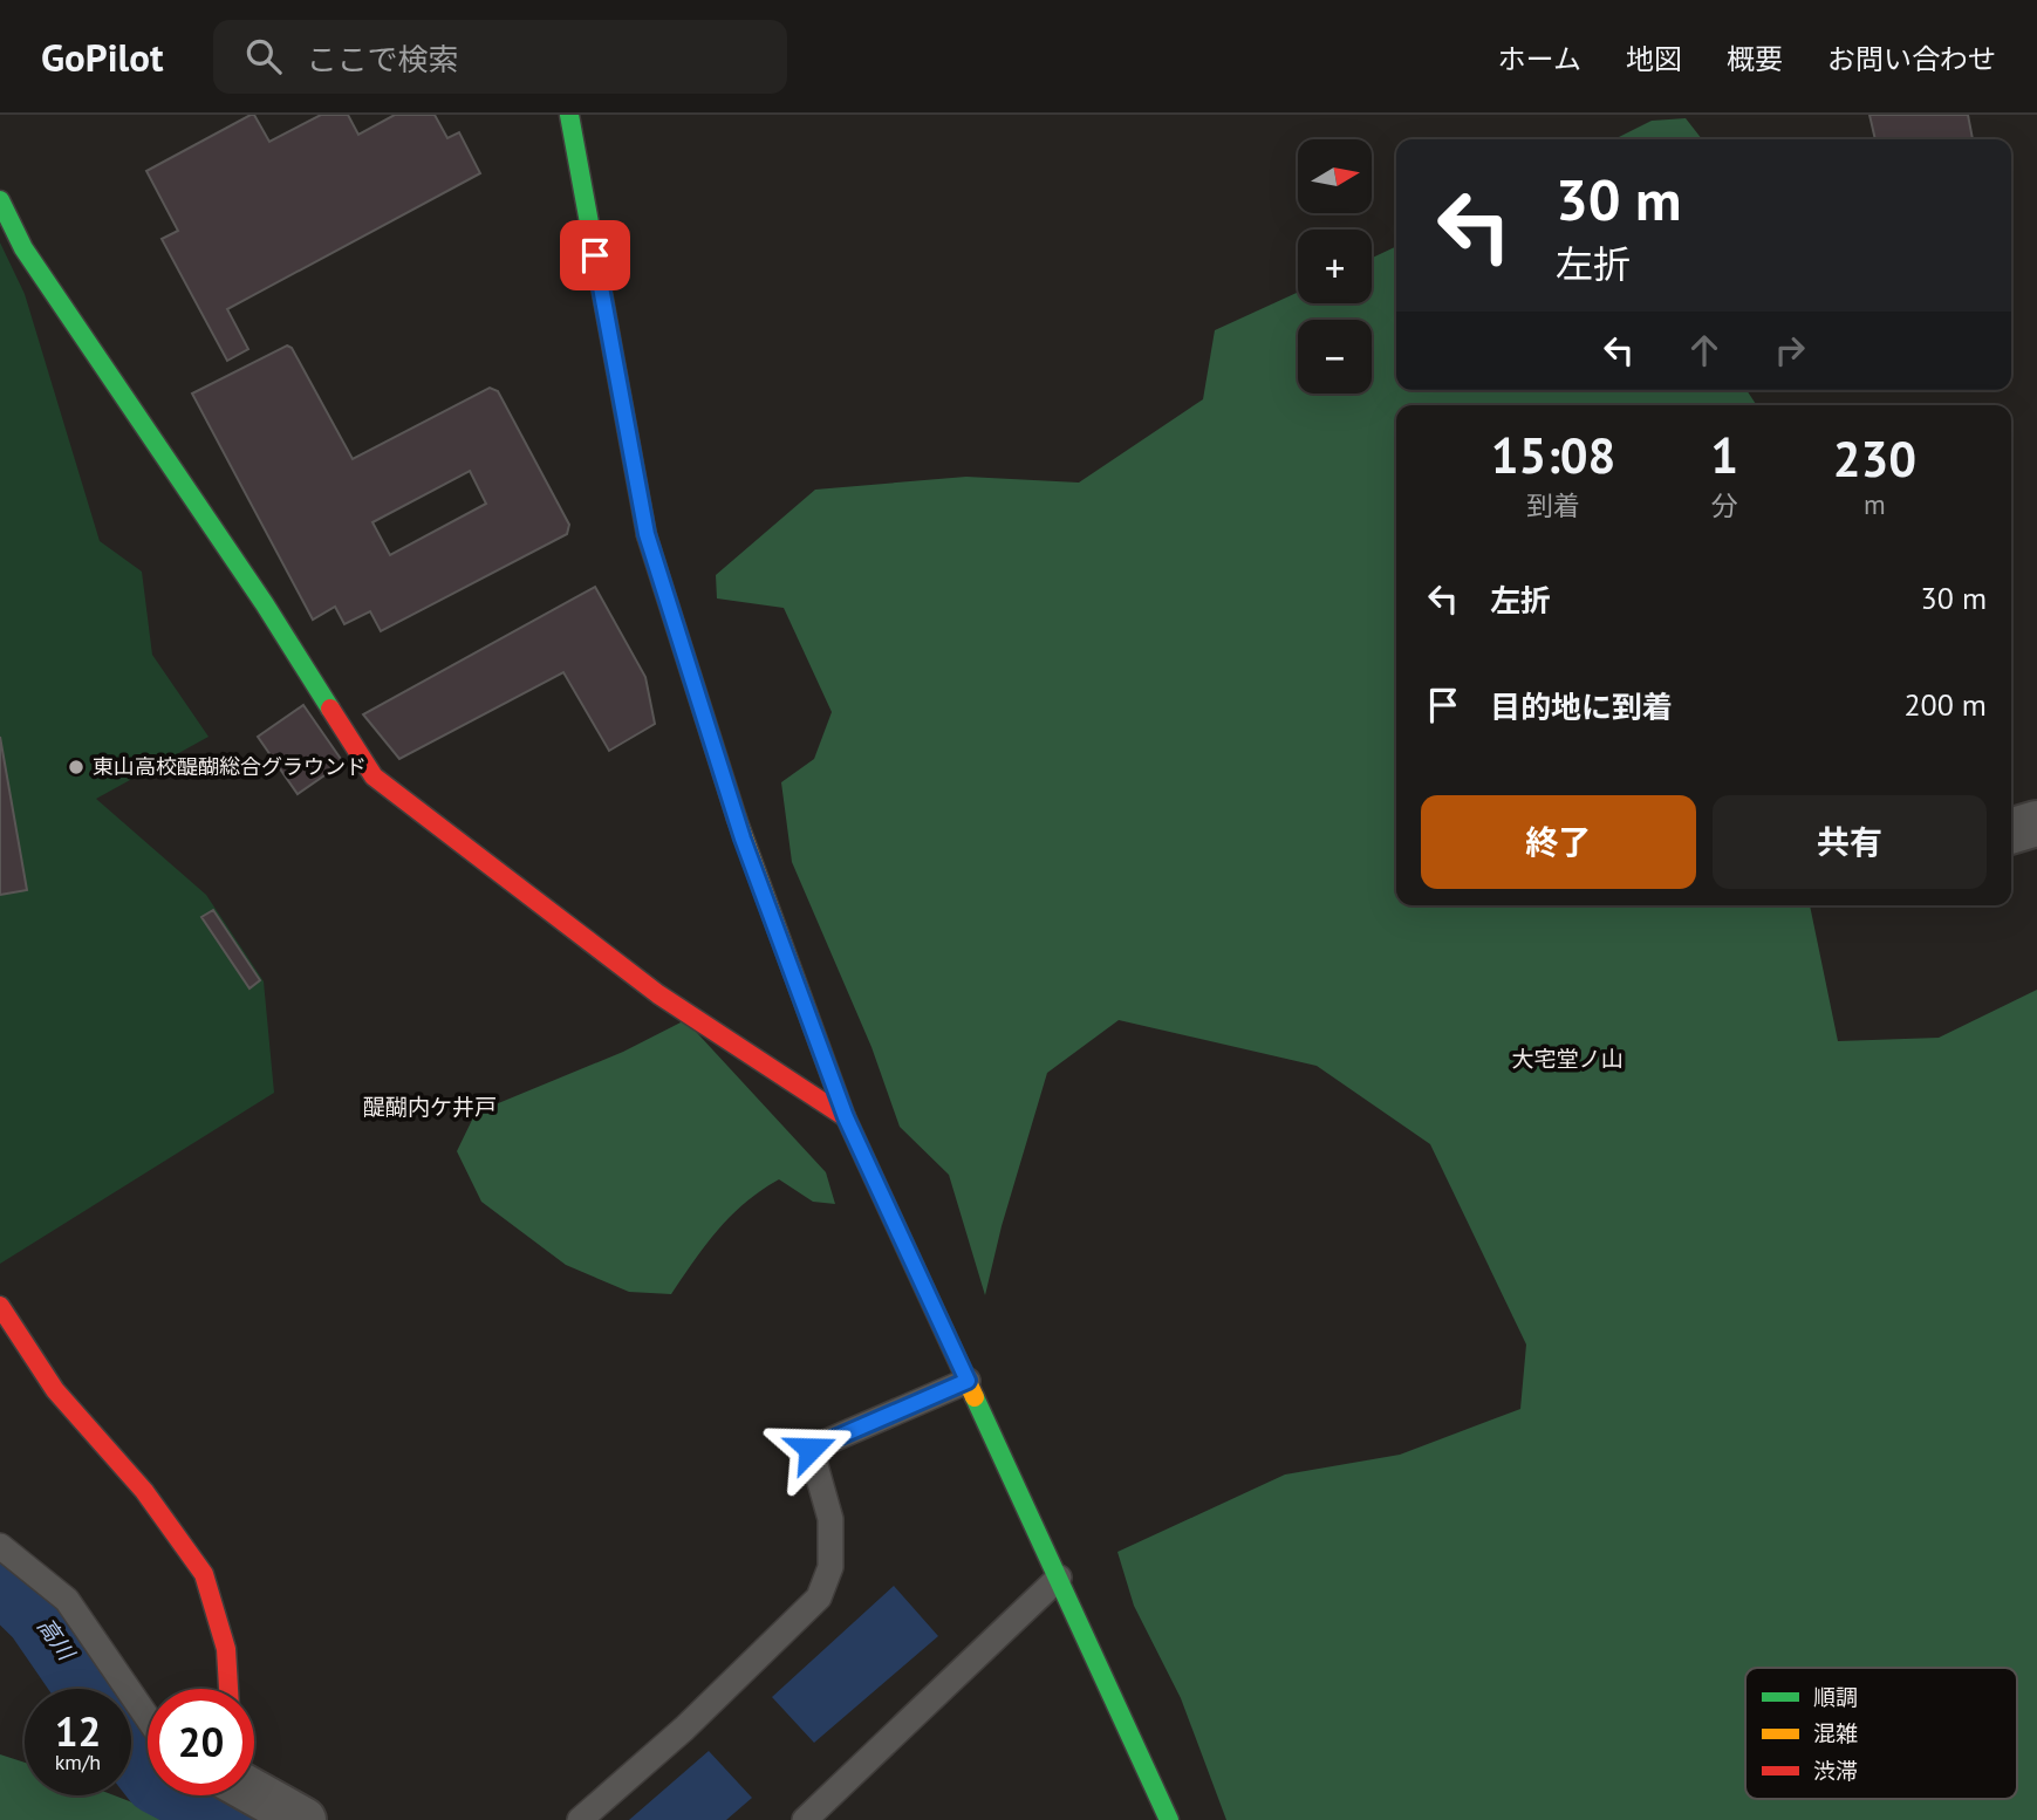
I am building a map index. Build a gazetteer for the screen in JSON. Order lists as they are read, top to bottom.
{
  "districts": ["大宅堂ノ山", "醍醐内ケ井戸"],
  "water": ["高川"],
  "places": ["東山高校醍醐総合グラウンド"],
  "legend": ["順調", "混雑", "渋滞"],
  "north": "right",
  "page": {
    "header": "GoPilot",
    "search": "ここで検索",
    "nav": [
      "ホーム",
      "地図",
      "概要",
      "お問い合わせ"
    ],
    "map_buttons": ["+", "−"],
    "turn": ["30 m", "左折"],
    "eta": [
      "15:08",
      "到着",
      "1",
      "分",
      "230",
      "m"
    ],
    "list": [
      {
        "name": "左折",
        "value": "30 m"
      },
      {
        "name": "目的地に到着",
        "value": "200 m"
      }
    ],
    "buttons": ["終了", "共有"],
    "speed": "12 km/h",
    "limit": "20"
  }
}
